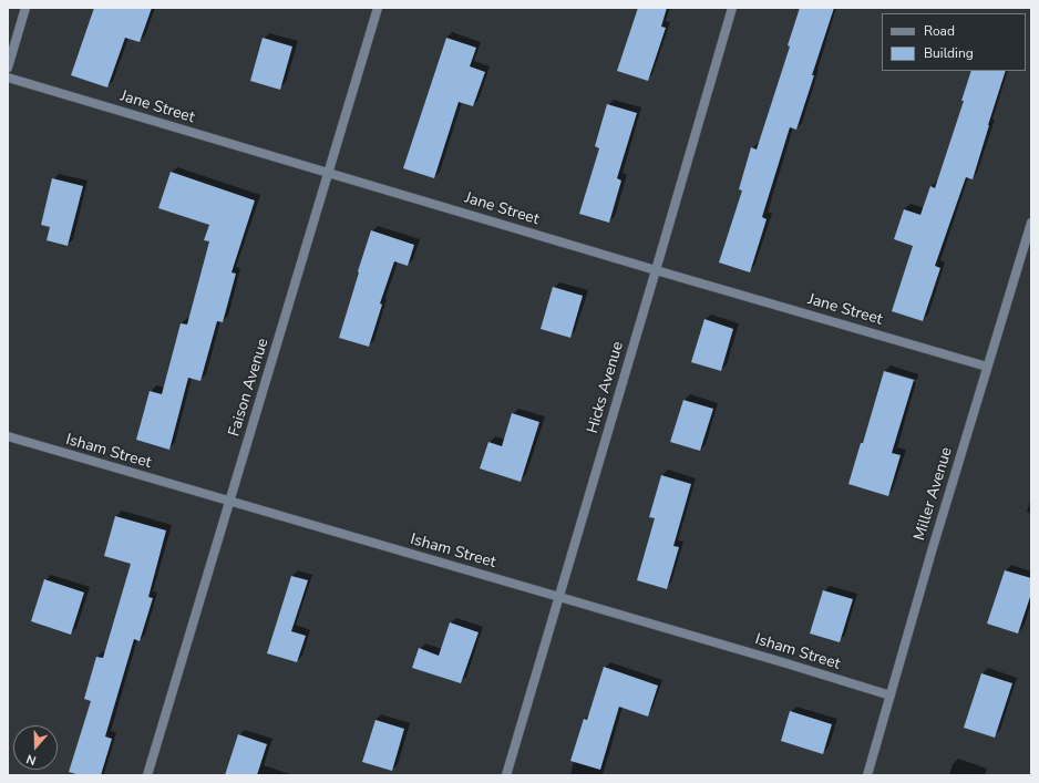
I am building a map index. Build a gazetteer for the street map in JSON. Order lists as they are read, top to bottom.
{
  "streets": {
    "street": [
      "Jane Street",
      "Faison Avenue",
      "Hicks Avenue",
      "Isham Street",
      "Miller Avenue"
    ]
  },
  "crossings": [
    ["Jane Street", "Faison Avenue"],
    ["Jane Street", "Hicks Avenue"],
    ["Jane Street", "Miller Avenue"],
    ["Faison Avenue", "Isham Street"],
    ["Hicks Avenue", "Isham Street"],
    ["Isham Street", "Miller Avenue"]
  ],
  "legend": ["Road", "Building"],
  "north": "bottom"
}
